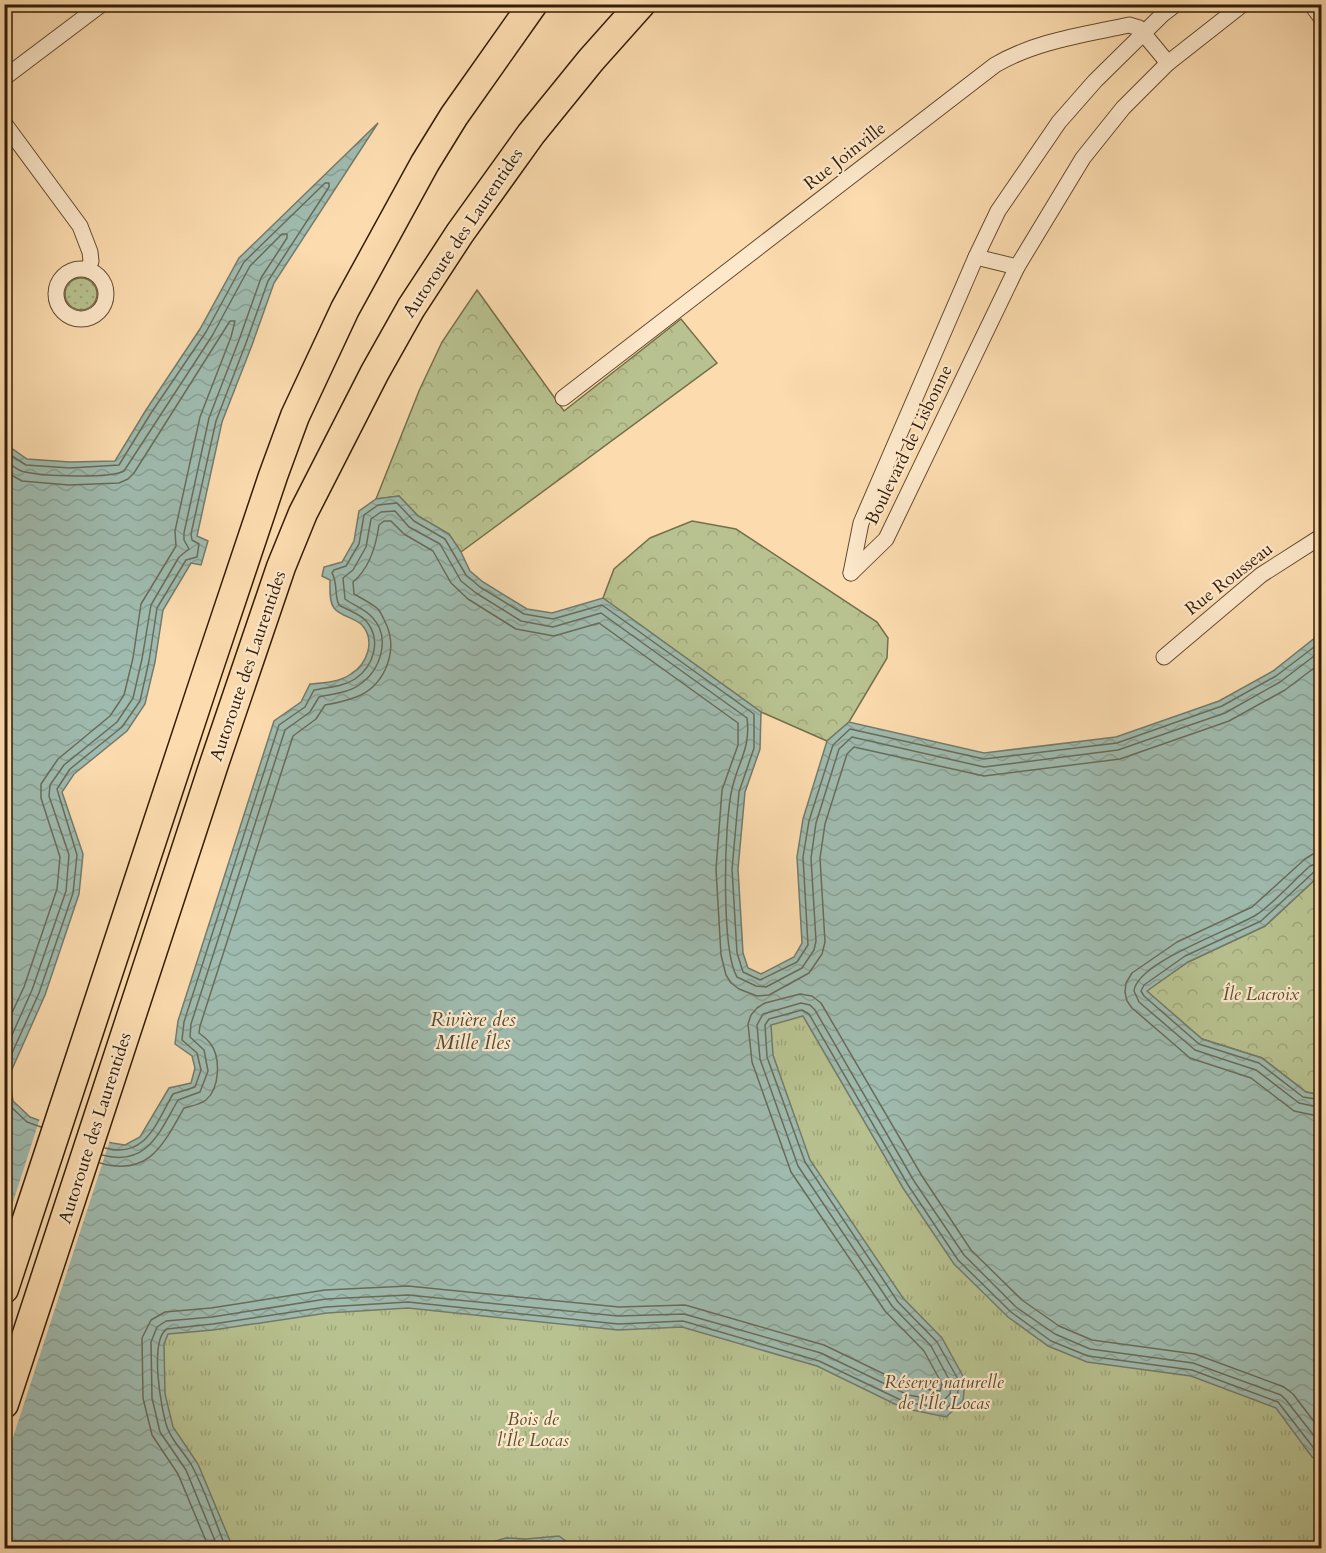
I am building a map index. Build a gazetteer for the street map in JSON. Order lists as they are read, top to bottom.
{
  "streets": {
    "highway": ["Autoroute des Laurentides"],
    "street": ["Rue Joinville", "Boulevard de Lisbonne", "Rue Rousseau"]
  },
  "crossings": [
    ["Rue Joinville", "Boulevard de Lisbonne"]
  ],
  "water": ["Rivière des Mille Îles"],
  "parks": ["Île Lacroix", "Réserve naturelle de l'Île Locas", "Bois de l'Île Locas"]
}
